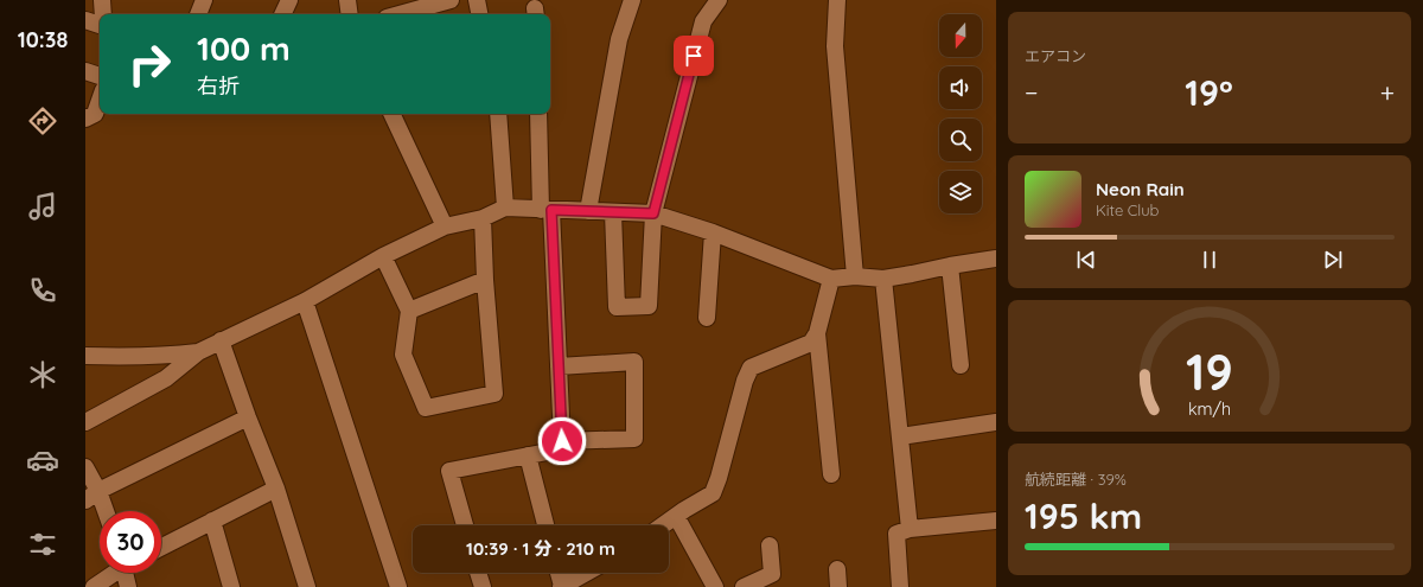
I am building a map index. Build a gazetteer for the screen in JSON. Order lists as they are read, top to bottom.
{
  "north": "bottom",
  "page": {
    "tabs": "10:38",
    "tile": [
      "エアコン",
      ["航続距離 · 39%", "195 km"]
    ],
    "turn": ["100 m", "右折"],
    "heat": ["−", "19°", "+"],
    "song": ["Neon Rain", "Kite Club"],
    "limit": "30",
    "trip": "10:39 · 1 分 · 210 m",
    "gauge": ["19", "km/h"]
  }
}
